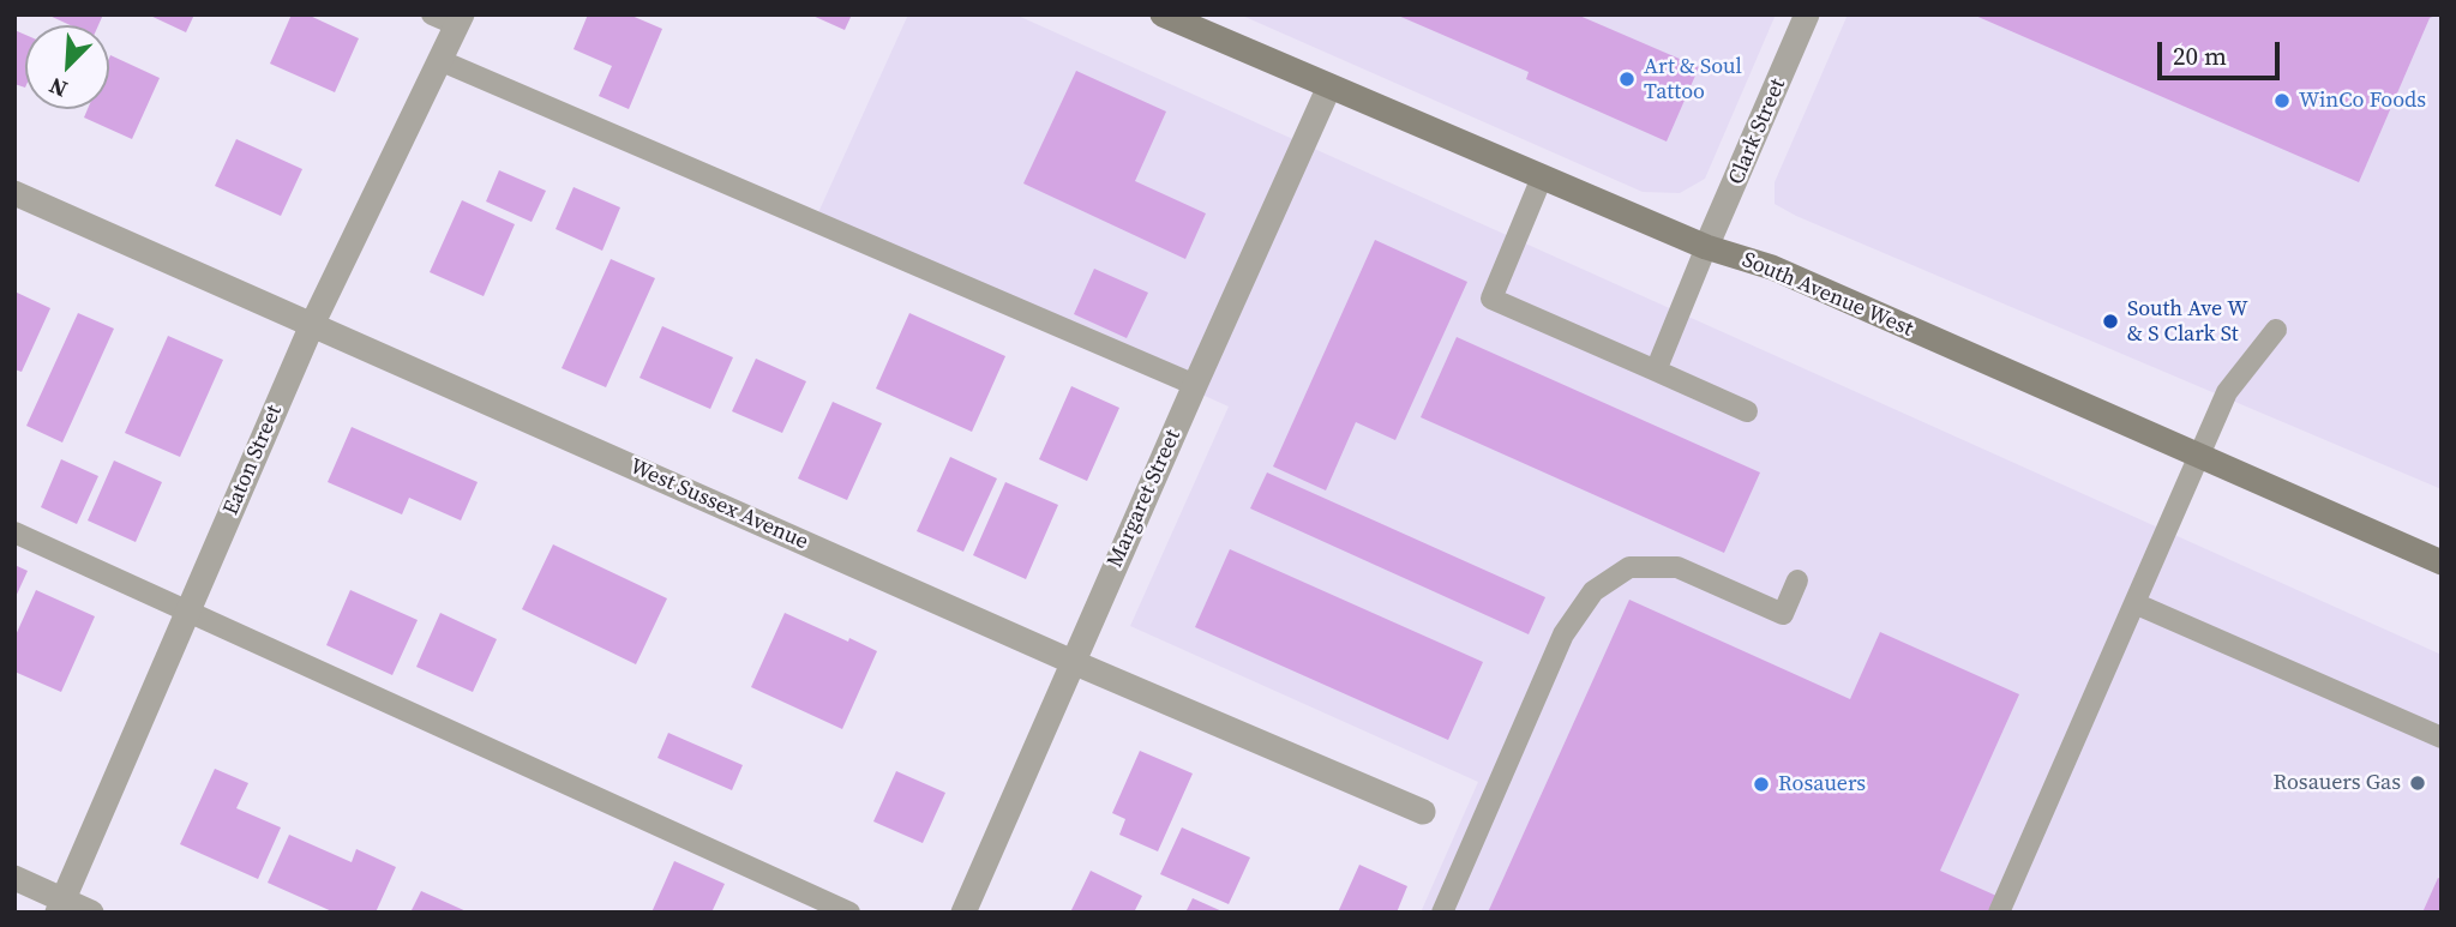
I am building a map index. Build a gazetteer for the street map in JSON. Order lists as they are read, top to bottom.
{
  "streets": {
    "street": [
      "Clark Street",
      "South Avenue West",
      "Eaton Street",
      "Margaret Street",
      "West Sussex Avenue"
    ]
  },
  "crossings": [
    ["Clark Street", "South Avenue West"],
    ["South Avenue West", "Margaret Street"],
    ["Eaton Street", "West Sussex Avenue"],
    ["Margaret Street", "West Sussex Avenue"]
  ],
  "places": [
    "Art & Soul Tattoo",
    "WinCo Foods",
    "South Ave W & S Clark St",
    "Rosauers Gas",
    "Rosauers"
  ],
  "scale_bar": "20 m",
  "north": "bottom left"
}
